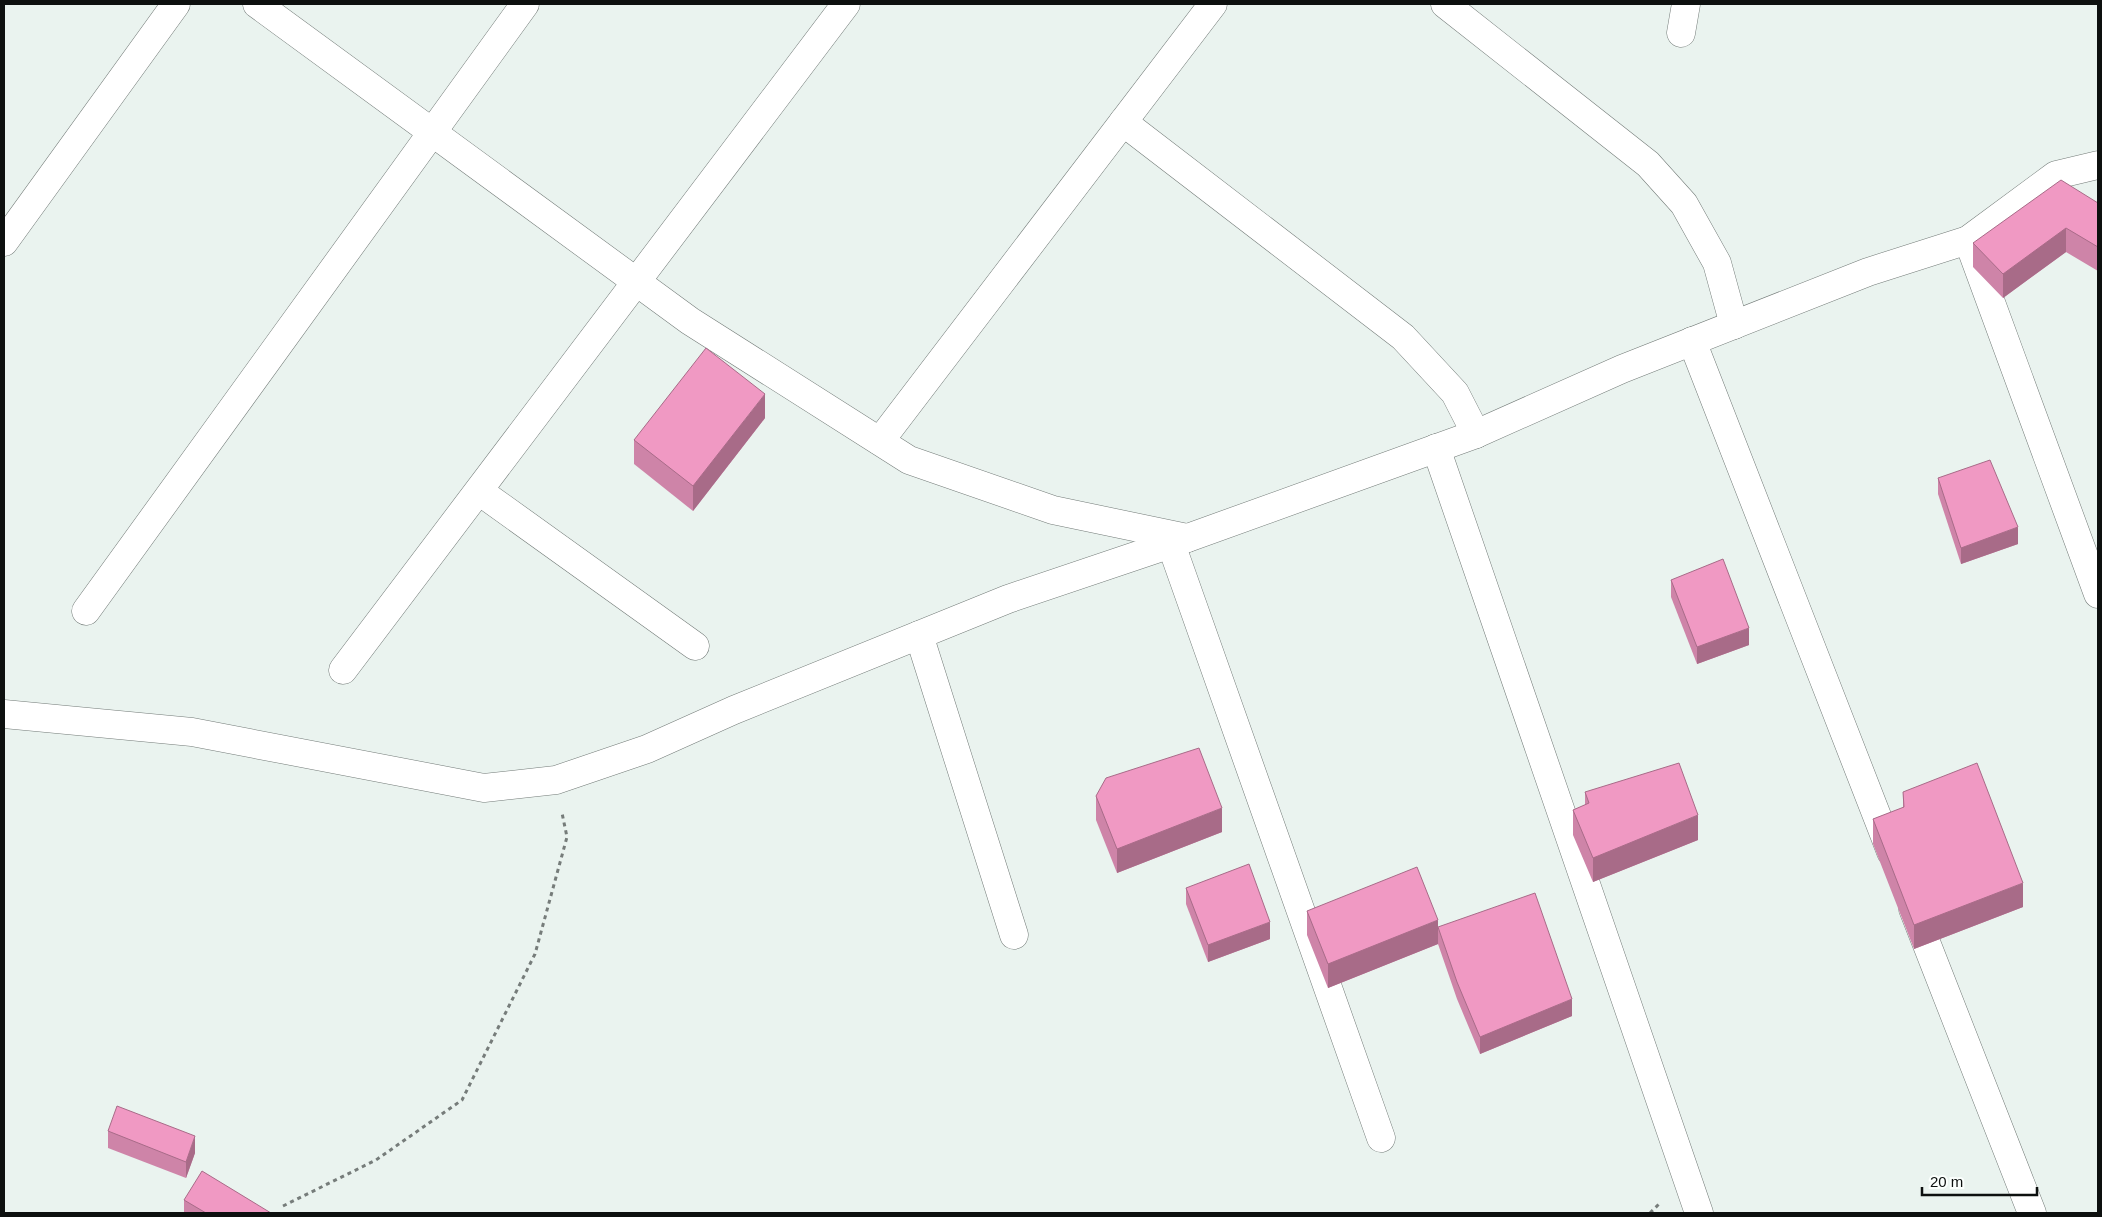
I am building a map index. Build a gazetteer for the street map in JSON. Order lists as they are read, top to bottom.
{
  "scale_bar": "20 m"
}
